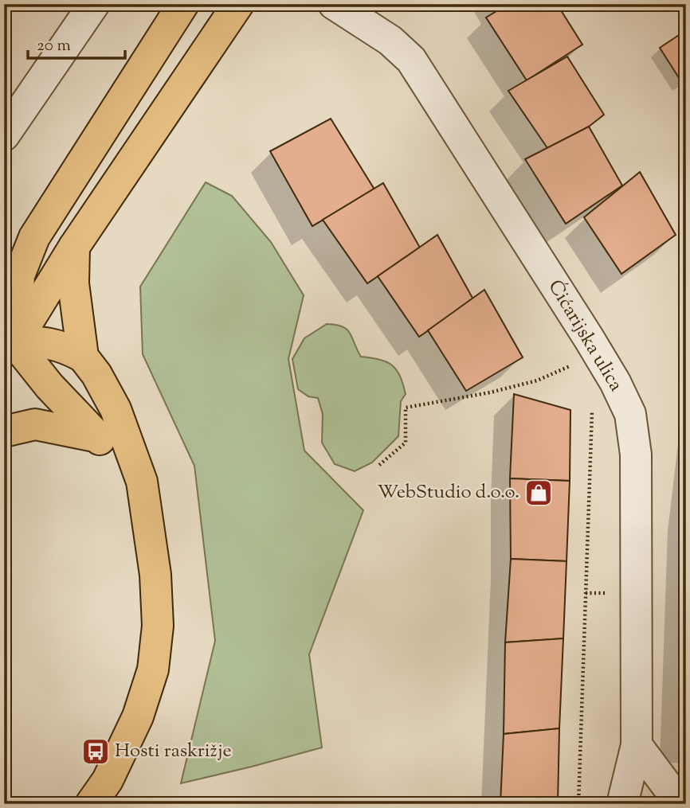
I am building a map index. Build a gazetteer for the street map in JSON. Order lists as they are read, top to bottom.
{
  "streets": {
    "street": ["Ćićarijska ulica"]
  },
  "places": {
    "shop": ["WebStudio d.o.o."],
    "bus stop": ["Hosti raskrižje"]
  },
  "scale_bar": "20 m"
}
